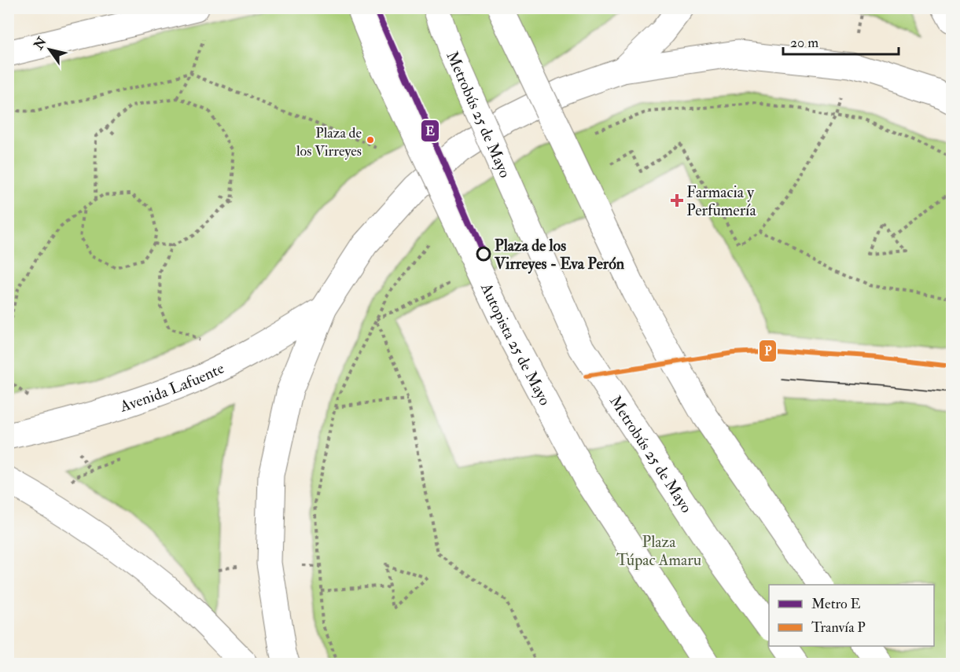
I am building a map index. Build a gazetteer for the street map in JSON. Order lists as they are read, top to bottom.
{
  "streets": {
    "main road": ["Metrobús 25 de Mayo", "Autopista 25 de Mayo", "Avenida Lafuente"]
  },
  "parks": ["Plaza Túpac Amaru"],
  "places": {
    "other": ["Plaza de los Virreyes", "Plaza de los Virreyes - Eva Perón"],
    "health": ["Farmacia y Perfumería"]
  },
  "lines": ["metro line E", "tram line P"],
  "legend": ["Metro E", "Tranvía P"],
  "scale_bar": "20 m",
  "north": "top left"
}
